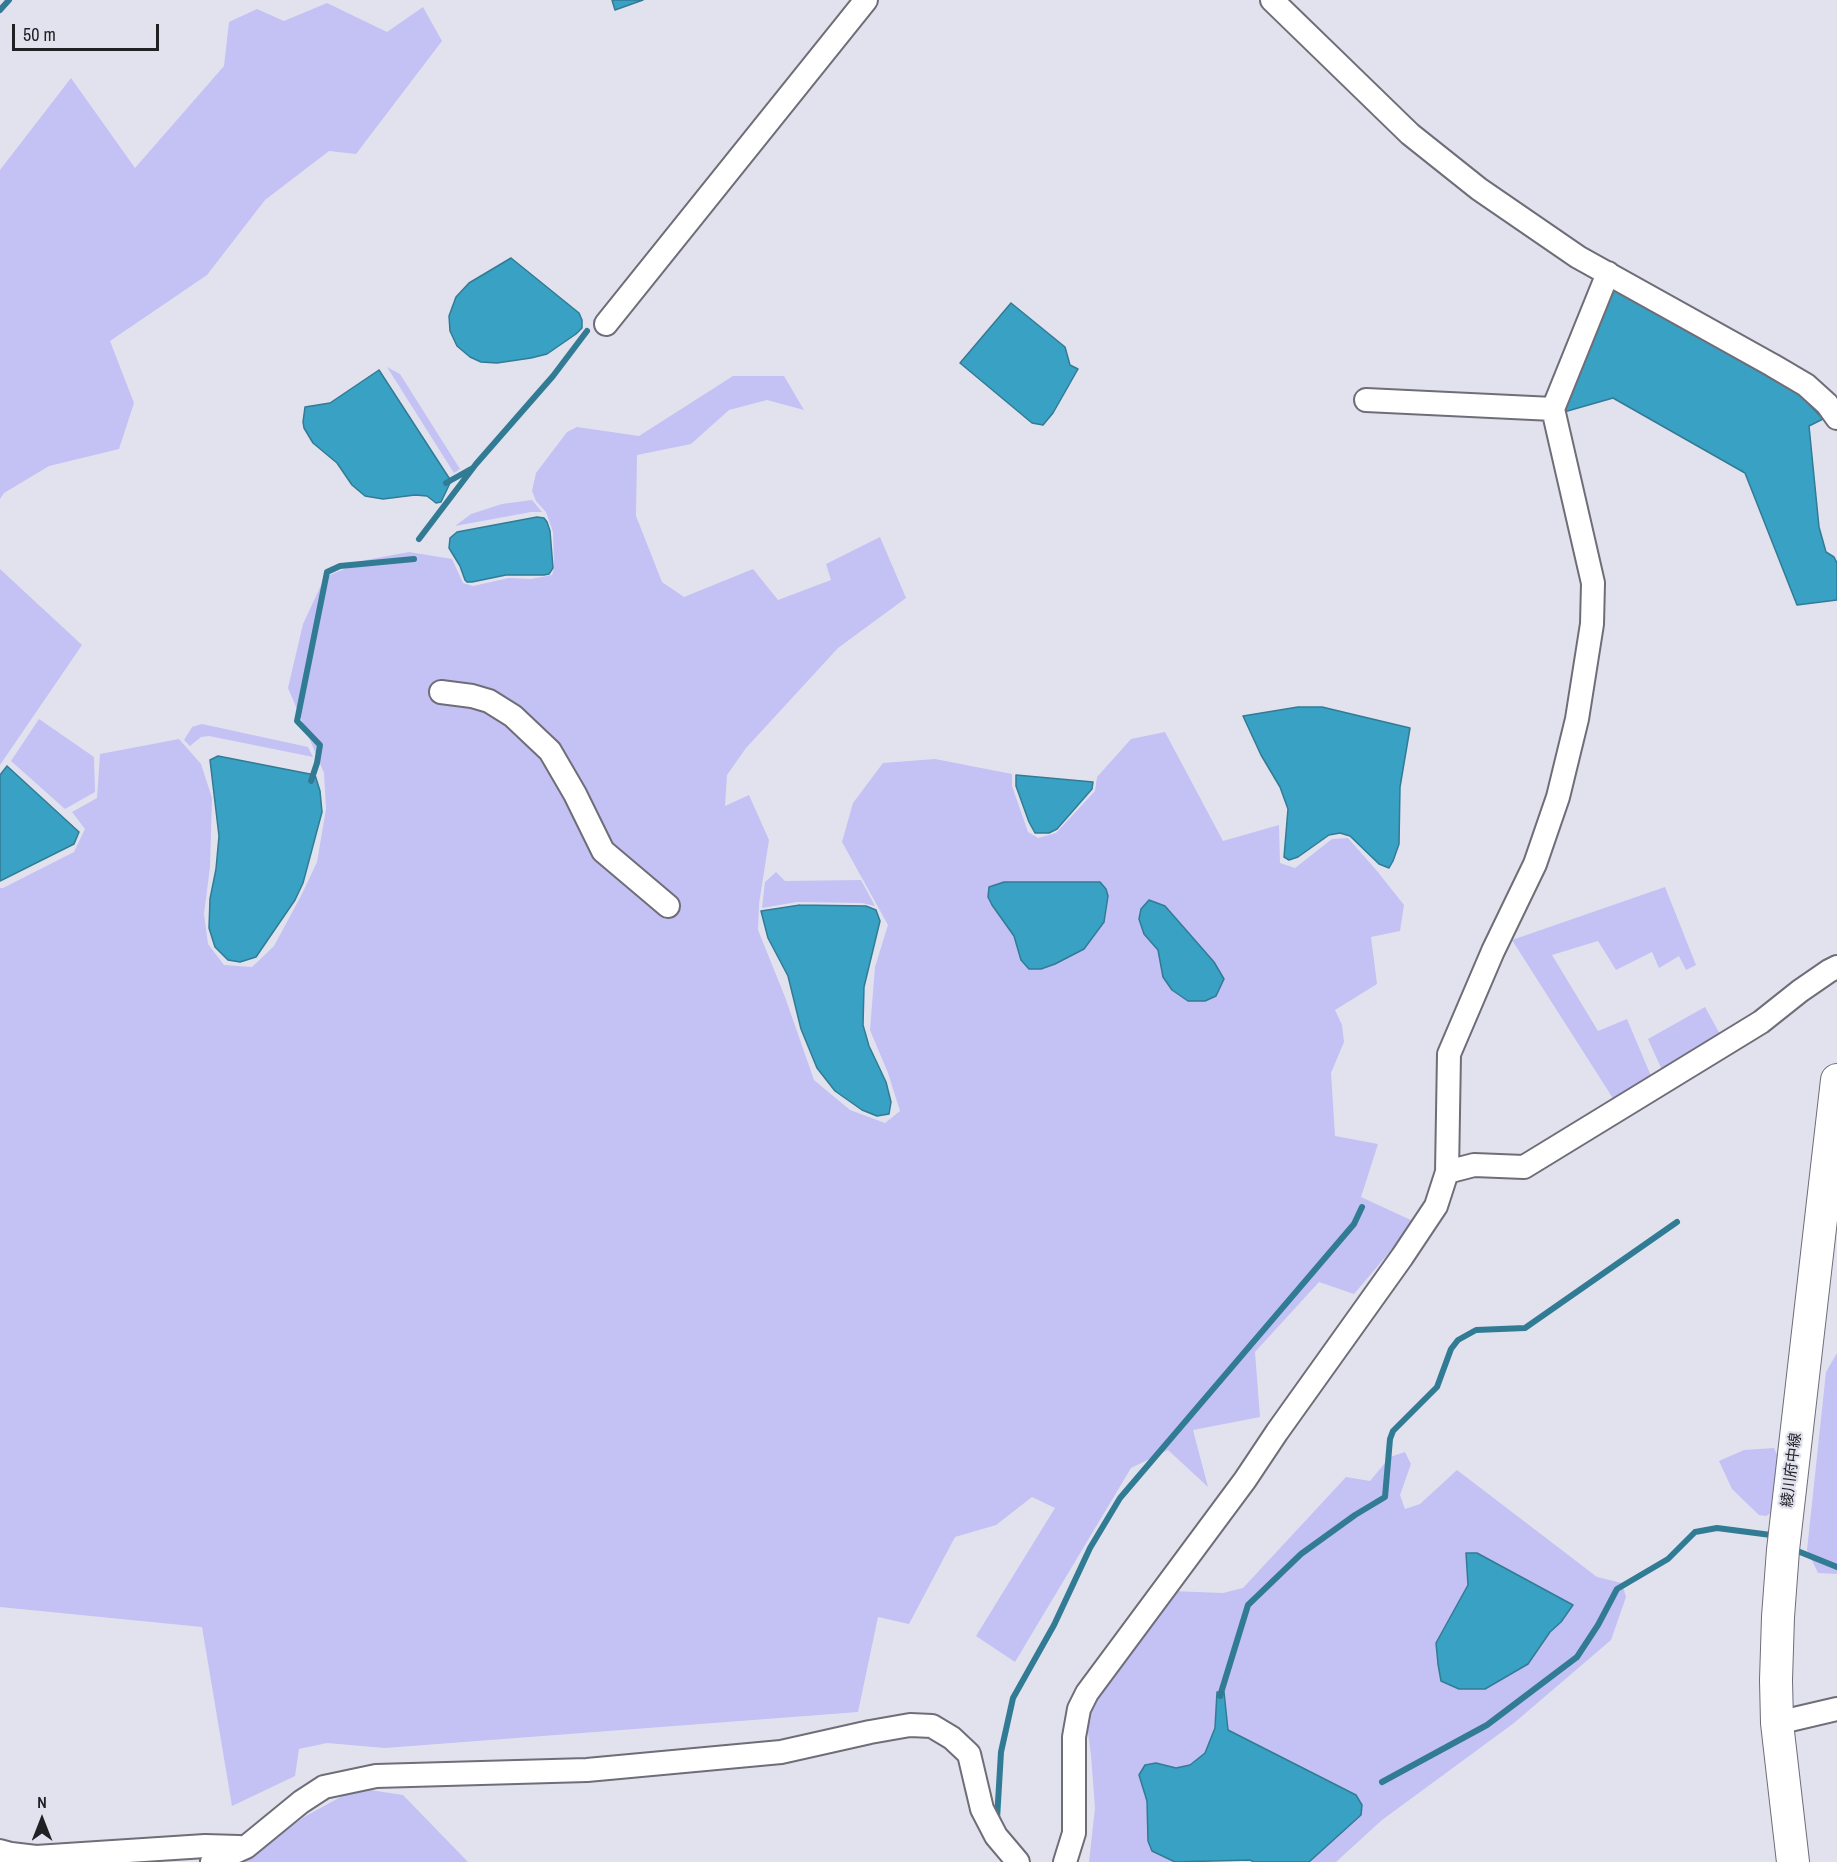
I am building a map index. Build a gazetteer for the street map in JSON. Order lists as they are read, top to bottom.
{
  "streets": {
    "main road": ["綾川府中線"]
  },
  "scale_bar": "50 m",
  "north": "top"
}
